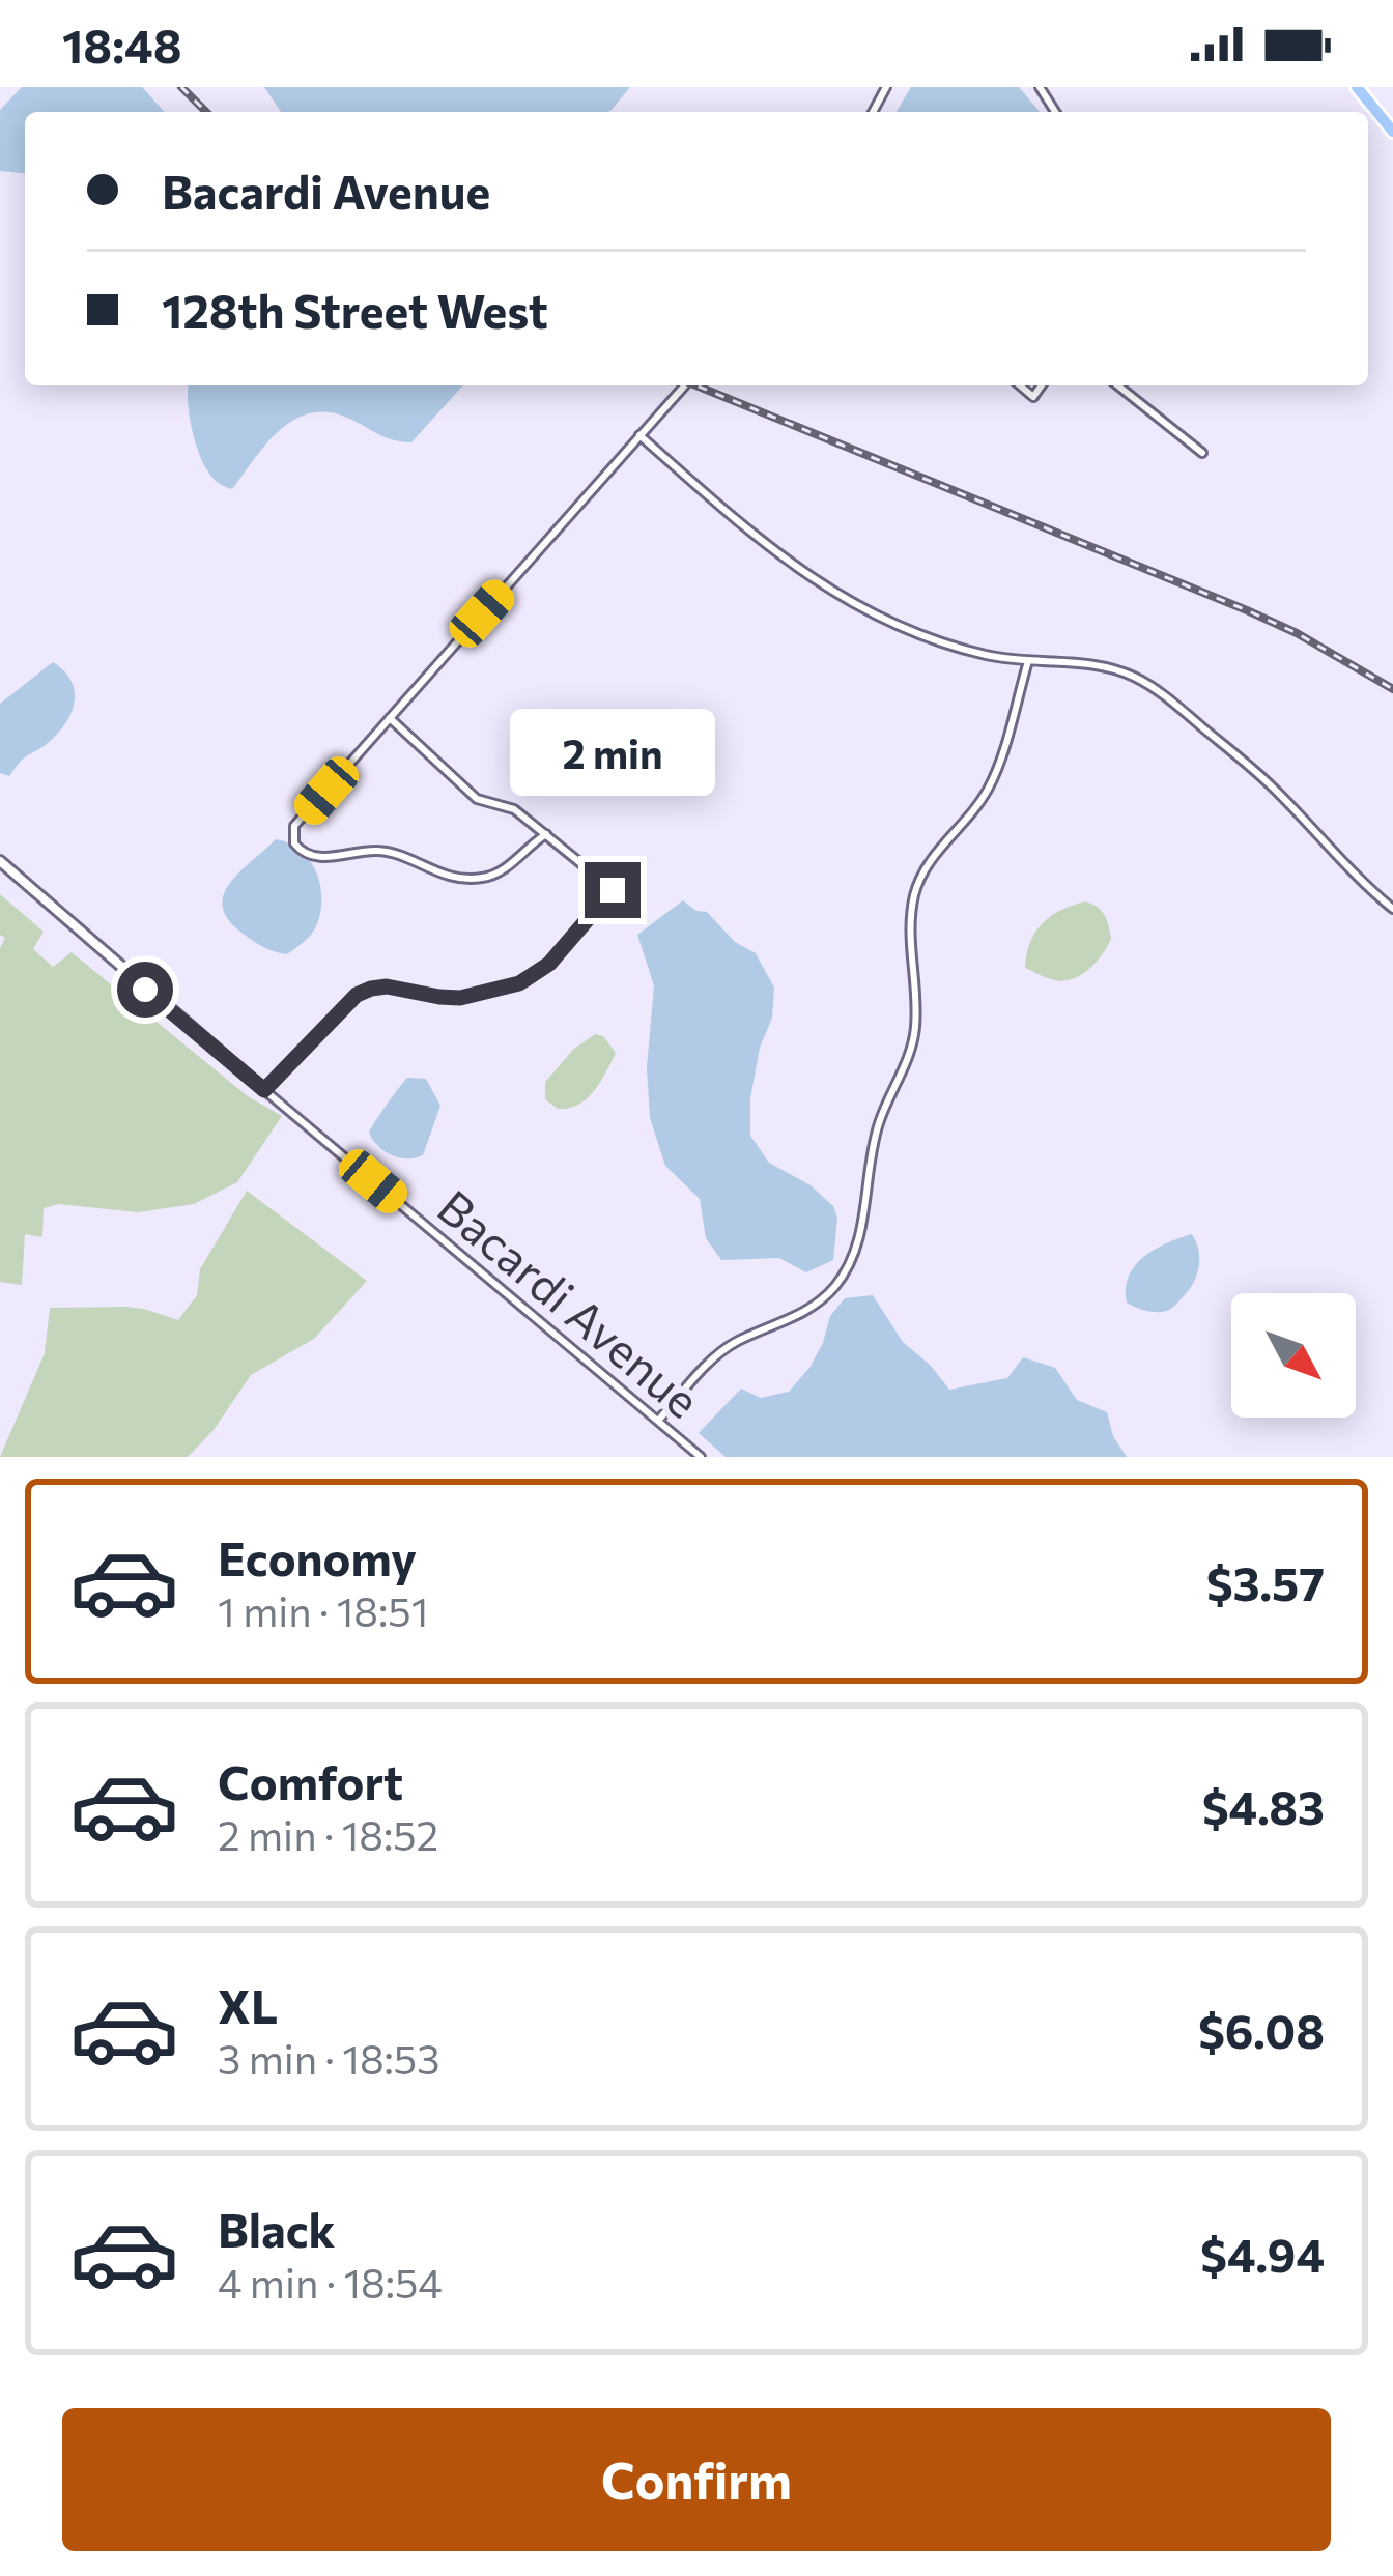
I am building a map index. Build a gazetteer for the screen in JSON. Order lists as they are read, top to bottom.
{
  "streets": {
    "street": ["Bacardi Avenue"]
  },
  "north": "bottom right",
  "page": {
    "status": "18:48",
    "banner": ["Bacardi Avenue", "128th Street West"],
    "bubble": "2 min",
    "list": [
      {
        "name": "Economy",
        "note": "1 min · 18:51",
        "value": "$3.57"
      },
      {
        "name": "Comfort",
        "note": "2 min · 18:52",
        "value": "$4.83"
      },
      {
        "name": "XL",
        "note": "3 min · 18:53",
        "value": "$6.08"
      },
      {
        "name": "Black",
        "note": "4 min · 18:54",
        "value": "$4.94"
      }
    ],
    "buttons": "Confirm"
  }
}
